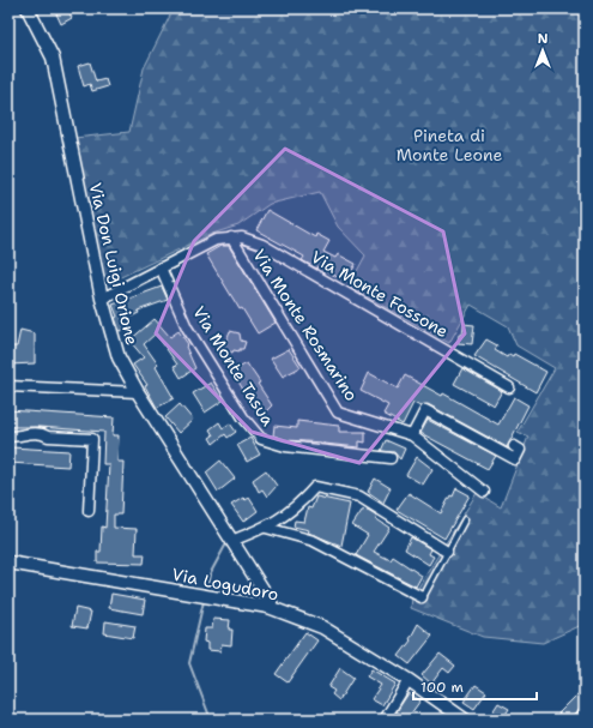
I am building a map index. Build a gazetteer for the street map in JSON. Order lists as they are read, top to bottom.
{
  "streets": {
    "street": [
      "Via Don Luigi Orione",
      "Via Monte Fossone",
      "Via Monte Rosmarino",
      "Via Monte Tasua",
      "Via Logudoro"
    ]
  },
  "crossings": [
    ["Via Don Luigi Orione", "Via Logudoro"],
    ["Via Monte Fossone", "Via Monte Rosmarino"]
  ],
  "parks": ["Pineta di Monte Leone"],
  "scale_bar": "100 m",
  "north": "top"
}
